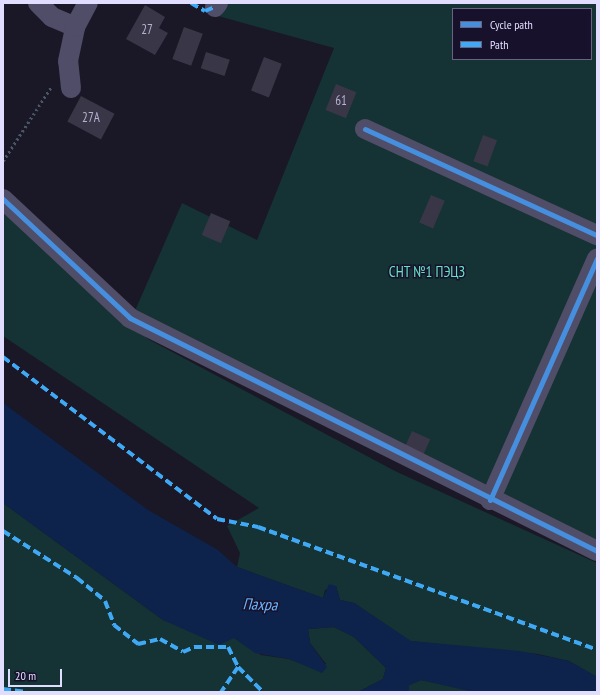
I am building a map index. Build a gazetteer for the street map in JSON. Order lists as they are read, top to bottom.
{
  "water": ["Пахра"],
  "parks": ["СНТ №1 ПЭЦЗ"],
  "house_numbers": ["27", "61", "27А"],
  "legend": ["Cycle path", "Path"],
  "scale_bar": "20 m"
}
